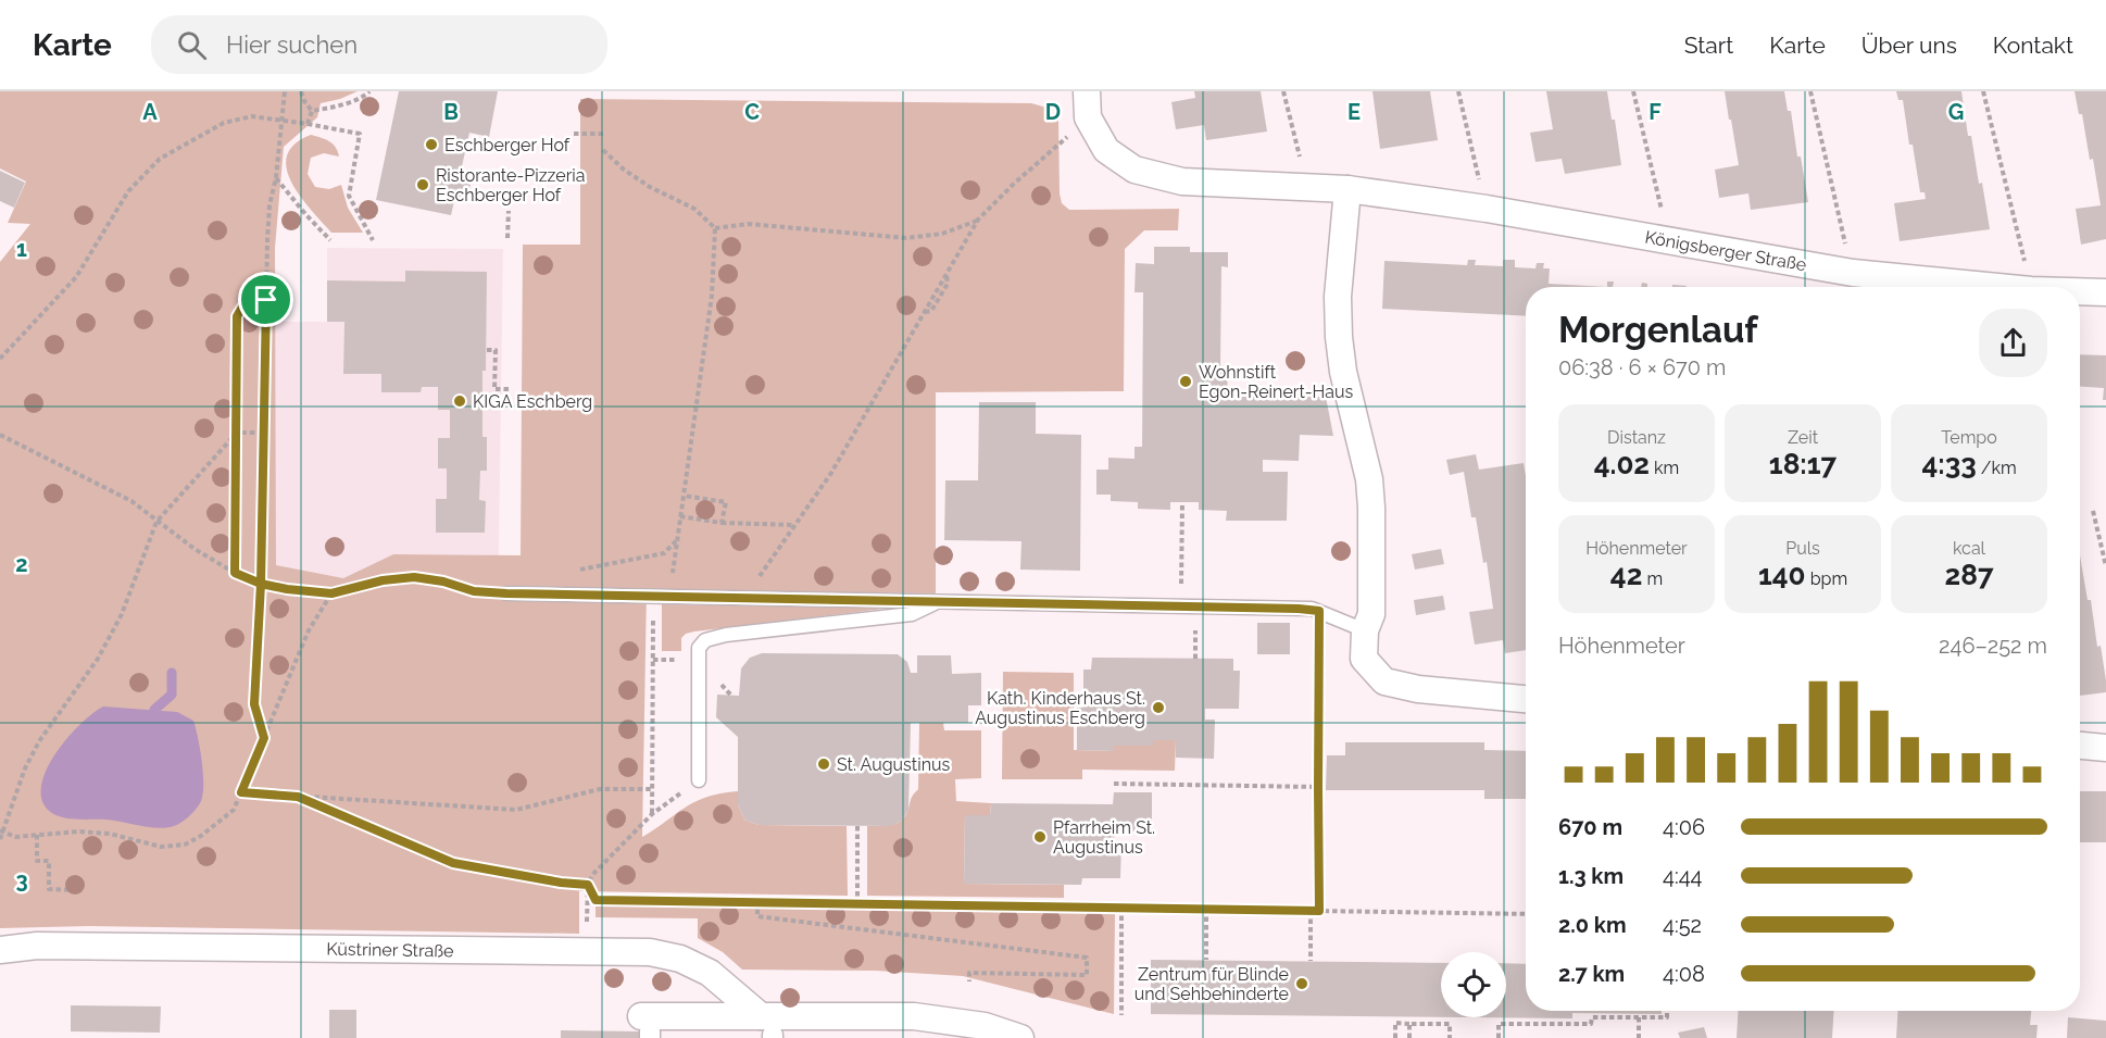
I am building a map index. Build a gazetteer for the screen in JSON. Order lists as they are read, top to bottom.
{
  "streets": {
    "street": ["Königsberger Straße", "Küstriner Straße"]
  },
  "places": [
    "Eschberger Hof",
    "Ristorante-Pizzeria Eschberger Hof",
    "Wohnstift Egon-Reinert-Haus",
    "KIGA Eschberg",
    "Kath. Kinderhaus St. Augustinus Eschberg",
    "St. Augustinus",
    "Pfarrheim St. Augustinus",
    "Zentrum für Blinde und Sehbehinderte"
  ],
  "page": {
    "header": "Karte",
    "search": "Hier suchen",
    "nav": [
      "Start",
      "Karte",
      "Über uns",
      "Kontakt"
    ],
    "heading": ["Morgenlauf", "06:38 · 6 × 670 m"],
    "stats": [
      ["Distanz", "4.02 km"],
      ["Zeit", "18:17"],
      ["Tempo", "4:33 /km"],
      ["Höhenmeter", "42 m"],
      ["Puls", "140 bpm"],
      ["kcal", "287"]
    ],
    "chart": ["Höhenmeter", "246–252 m"],
    "list": [
      {
        "name": "670 m",
        "note": "4:06"
      },
      {
        "name": "1.3 km",
        "note": "4:44"
      },
      {
        "name": "2.0 km",
        "note": "4:52"
      },
      {
        "name": "2.7 km",
        "note": "4:08"
      }
    ]
  },
  "grid": {
    "columns": [
      "A",
      "B",
      "C",
      "D",
      "E",
      "F",
      "G"
    ],
    "rows": ["1", "2", "3"]
  }
}
